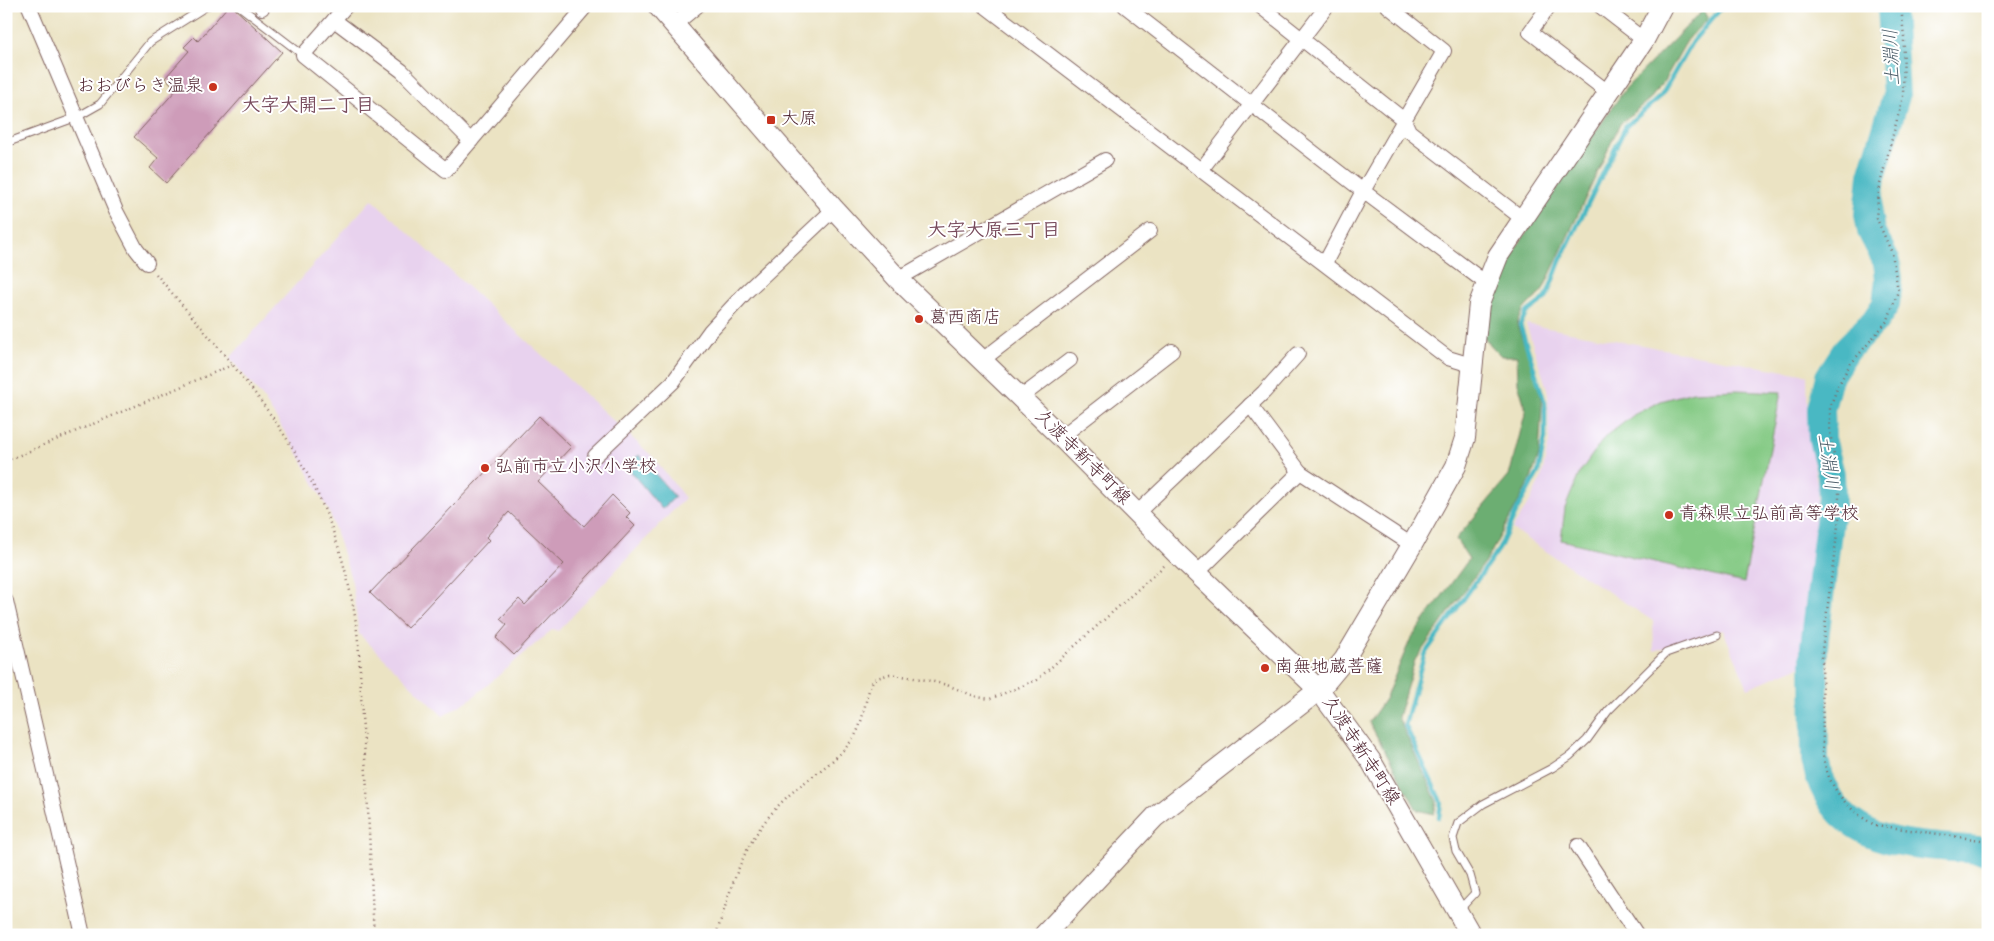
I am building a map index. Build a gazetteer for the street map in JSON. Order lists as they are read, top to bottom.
{
  "streets": {
    "main road": ["久渡寺新寺町線"]
  },
  "districts": ["大字大開二丁目", "大字大原三丁目"],
  "water": ["土淵川"],
  "places": {
    "other": [
      "おおびらき温泉",
      "葛西商店",
      "弘前市立小沢小学校",
      "青森県立弘前高等学校",
      "南無地蔵菩薩"
    ],
    "transit": ["大原"]
  }
}
